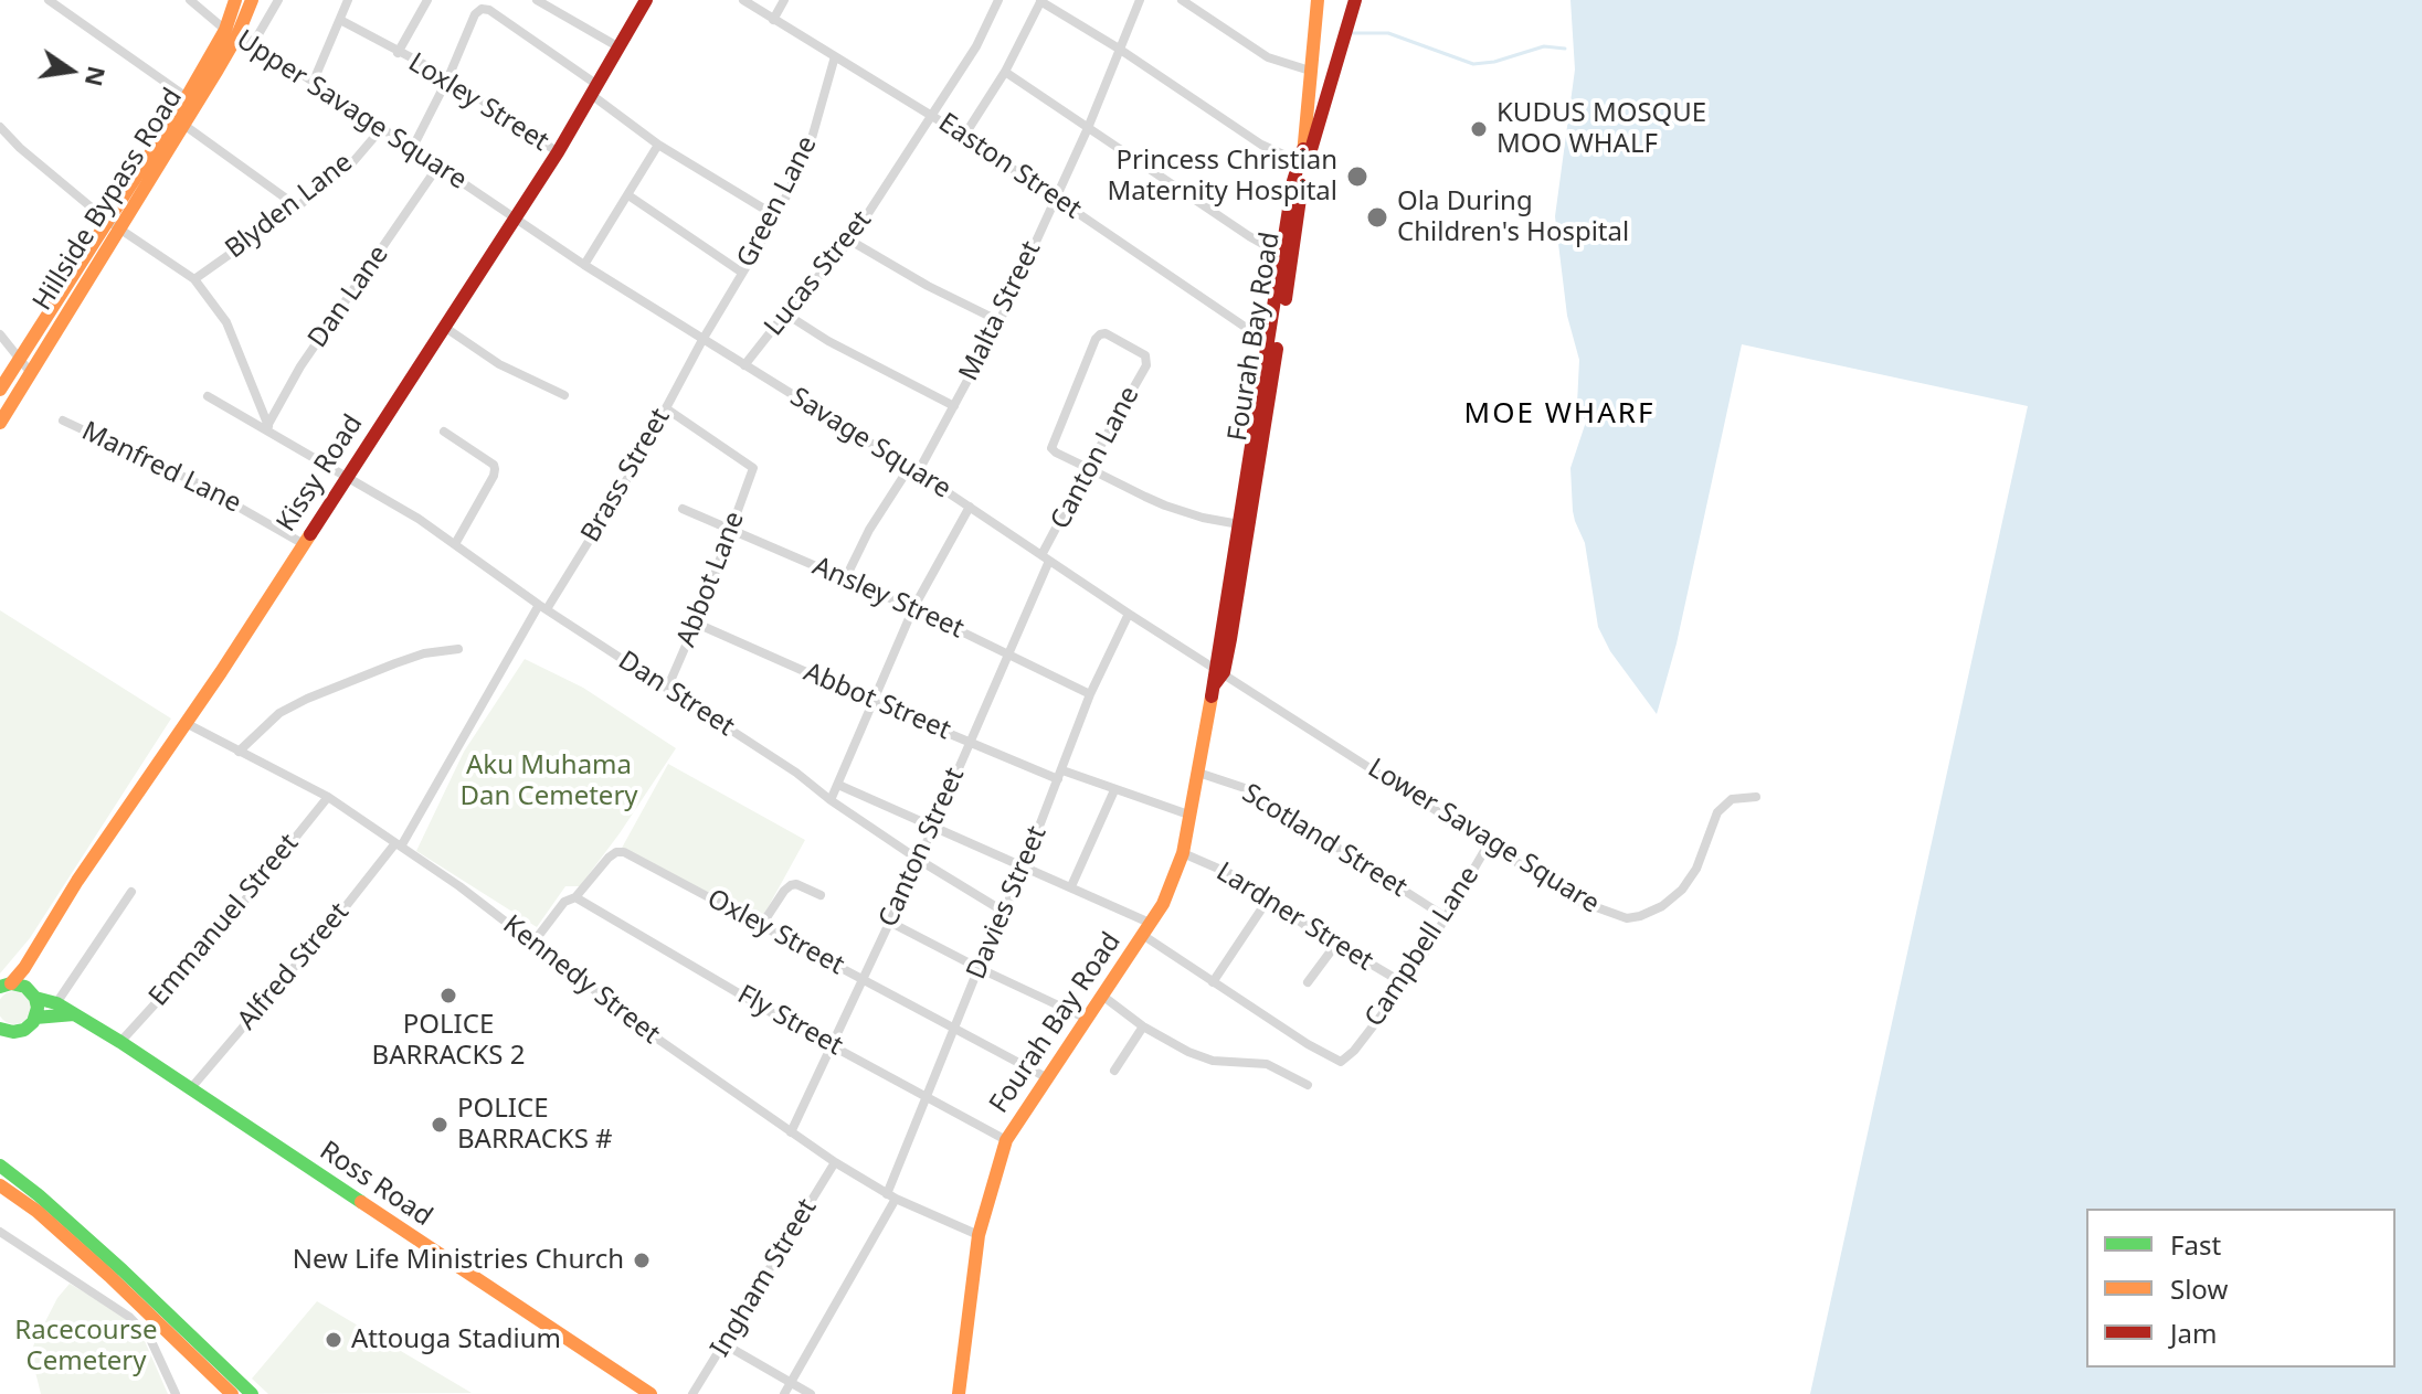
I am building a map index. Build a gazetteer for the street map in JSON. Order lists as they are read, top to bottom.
{
  "streets": {
    "main road": [
      "Hillside Bypass Road",
      "Fourah Bay Road",
      "Kissy Road",
      "Ross Road"
    ],
    "street": [
      "Loxley Street",
      "Upper Savage Square",
      "Easton Street",
      "Green Lane",
      "Blyden Lane",
      "Lucas Street",
      "Dan Lane",
      "Malta Street",
      "Savage Square",
      "Canton Lane",
      "Manfred Lane",
      "Brass Street",
      "Abbot Lane",
      "Ansley Street",
      "Dan Street",
      "Abbot Street",
      "Lower Savage Square",
      "Scotland Street",
      "Canton Street",
      "Davies Street",
      "Lardner Street",
      "Emmanuel Street",
      "Oxley Street",
      "Campbell Lane",
      "Alfred Street",
      "Kennedy Street",
      "Fly Street",
      "Ingham Street"
    ]
  },
  "crossings": [
    ["Loxley Street", "Kissy Road"],
    ["Upper Savage Square", "Hillside Bypass Road"],
    ["Upper Savage Square", "Blyden Lane"],
    ["Upper Savage Square", "Dan Lane"],
    ["Upper Savage Square", "Savage Square"],
    ["Upper Savage Square", "Kissy Road"],
    ["Easton Street", "Green Lane"],
    ["Easton Street", "Lucas Street"],
    ["Easton Street", "Malta Street"],
    ["Easton Street", "Fourah Bay Road"],
    ["Green Lane", "Savage Square"],
    ["Green Lane", "Brass Street"],
    ["Lucas Street", "Savage Square"],
    ["Dan Lane", "Dan Street"],
    ["Malta Street", "Savage Square"],
    ["Malta Street", "Ansley Street"],
    ["Fourah Bay Road", "Savage Square"],
    ["Fourah Bay Road", "Abbot Street"],
    ["Fourah Bay Road", "Lower Savage Square"],
    ["Fourah Bay Road", "Scotland Street"],
    ["Fourah Bay Road", "Lardner Street"],
    ["Fourah Bay Road", "Oxley Street"],
    ["Fourah Bay Road", "Kennedy Street"],
    ["Fourah Bay Road", "Fly Street"],
    ["Savage Square", "Canton Lane"],
    ["Savage Square", "Kissy Road"],
    ["Savage Square", "Brass Street"],
    ["Savage Square", "Lower Savage Square"],
    ["Savage Square", "Canton Street"],
    ["Savage Square", "Davies Street"],
    ["Canton Lane", "Canton Street"],
    ["Manfred Lane", "Kissy Road"],
    ["Kissy Road", "Dan Street"],
    ["Kissy Road", "Kennedy Street"],
    ["Kissy Road", "Ross Road"],
    ["Brass Street", "Abbot Lane"],
    ["Brass Street", "Dan Street"],
    ["Brass Street", "Alfred Street"],
    ["Brass Street", "Kennedy Street"],
    ["Abbot Lane", "Ansley Street"],
    ["Abbot Lane", "Dan Street"],
    ["Abbot Lane", "Abbot Street"],
    ["Ansley Street", "Canton Street"],
    ["Ansley Street", "Davies Street"],
    ["Dan Street", "Canton Street"],
    ["Dan Street", "Davies Street"],
    ["Abbot Street", "Canton Street"],
    ["Abbot Street", "Davies Street"],
    ["Lower Savage Square", "Campbell Lane"],
    ["Scotland Street", "Campbell Lane"],
    ["Canton Street", "Oxley Street"],
    ["Canton Street", "Kennedy Street"],
    ["Canton Street", "Fly Street"],
    ["Davies Street", "Oxley Street"],
    ["Davies Street", "Kennedy Street"],
    ["Davies Street", "Fly Street"],
    ["Lardner Street", "Campbell Lane"],
    ["Emmanuel Street", "Kennedy Street"],
    ["Emmanuel Street", "Ross Road"],
    ["Oxley Street", "Kennedy Street"],
    ["Oxley Street", "Fly Street"],
    ["Alfred Street", "Kennedy Street"],
    ["Alfred Street", "Ross Road"],
    ["Kennedy Street", "Ingham Street"]
  ],
  "districts": ["MOE WHARF"],
  "parks": ["Aku Muhama Dan Cemetery", "Racecourse Cemetery"],
  "places": [
    "KUDUS MOSQUE MOO WHALF",
    "Princess Christian Maternity Hospital",
    "Ola During Children's Hospital",
    "POLICE BARRACKS 2",
    "POLICE BARRACKS #",
    "New Life Ministries Church",
    "Attouga Stadium"
  ],
  "legend": ["Fast", "Slow", "Jam"],
  "north": "right"
}
